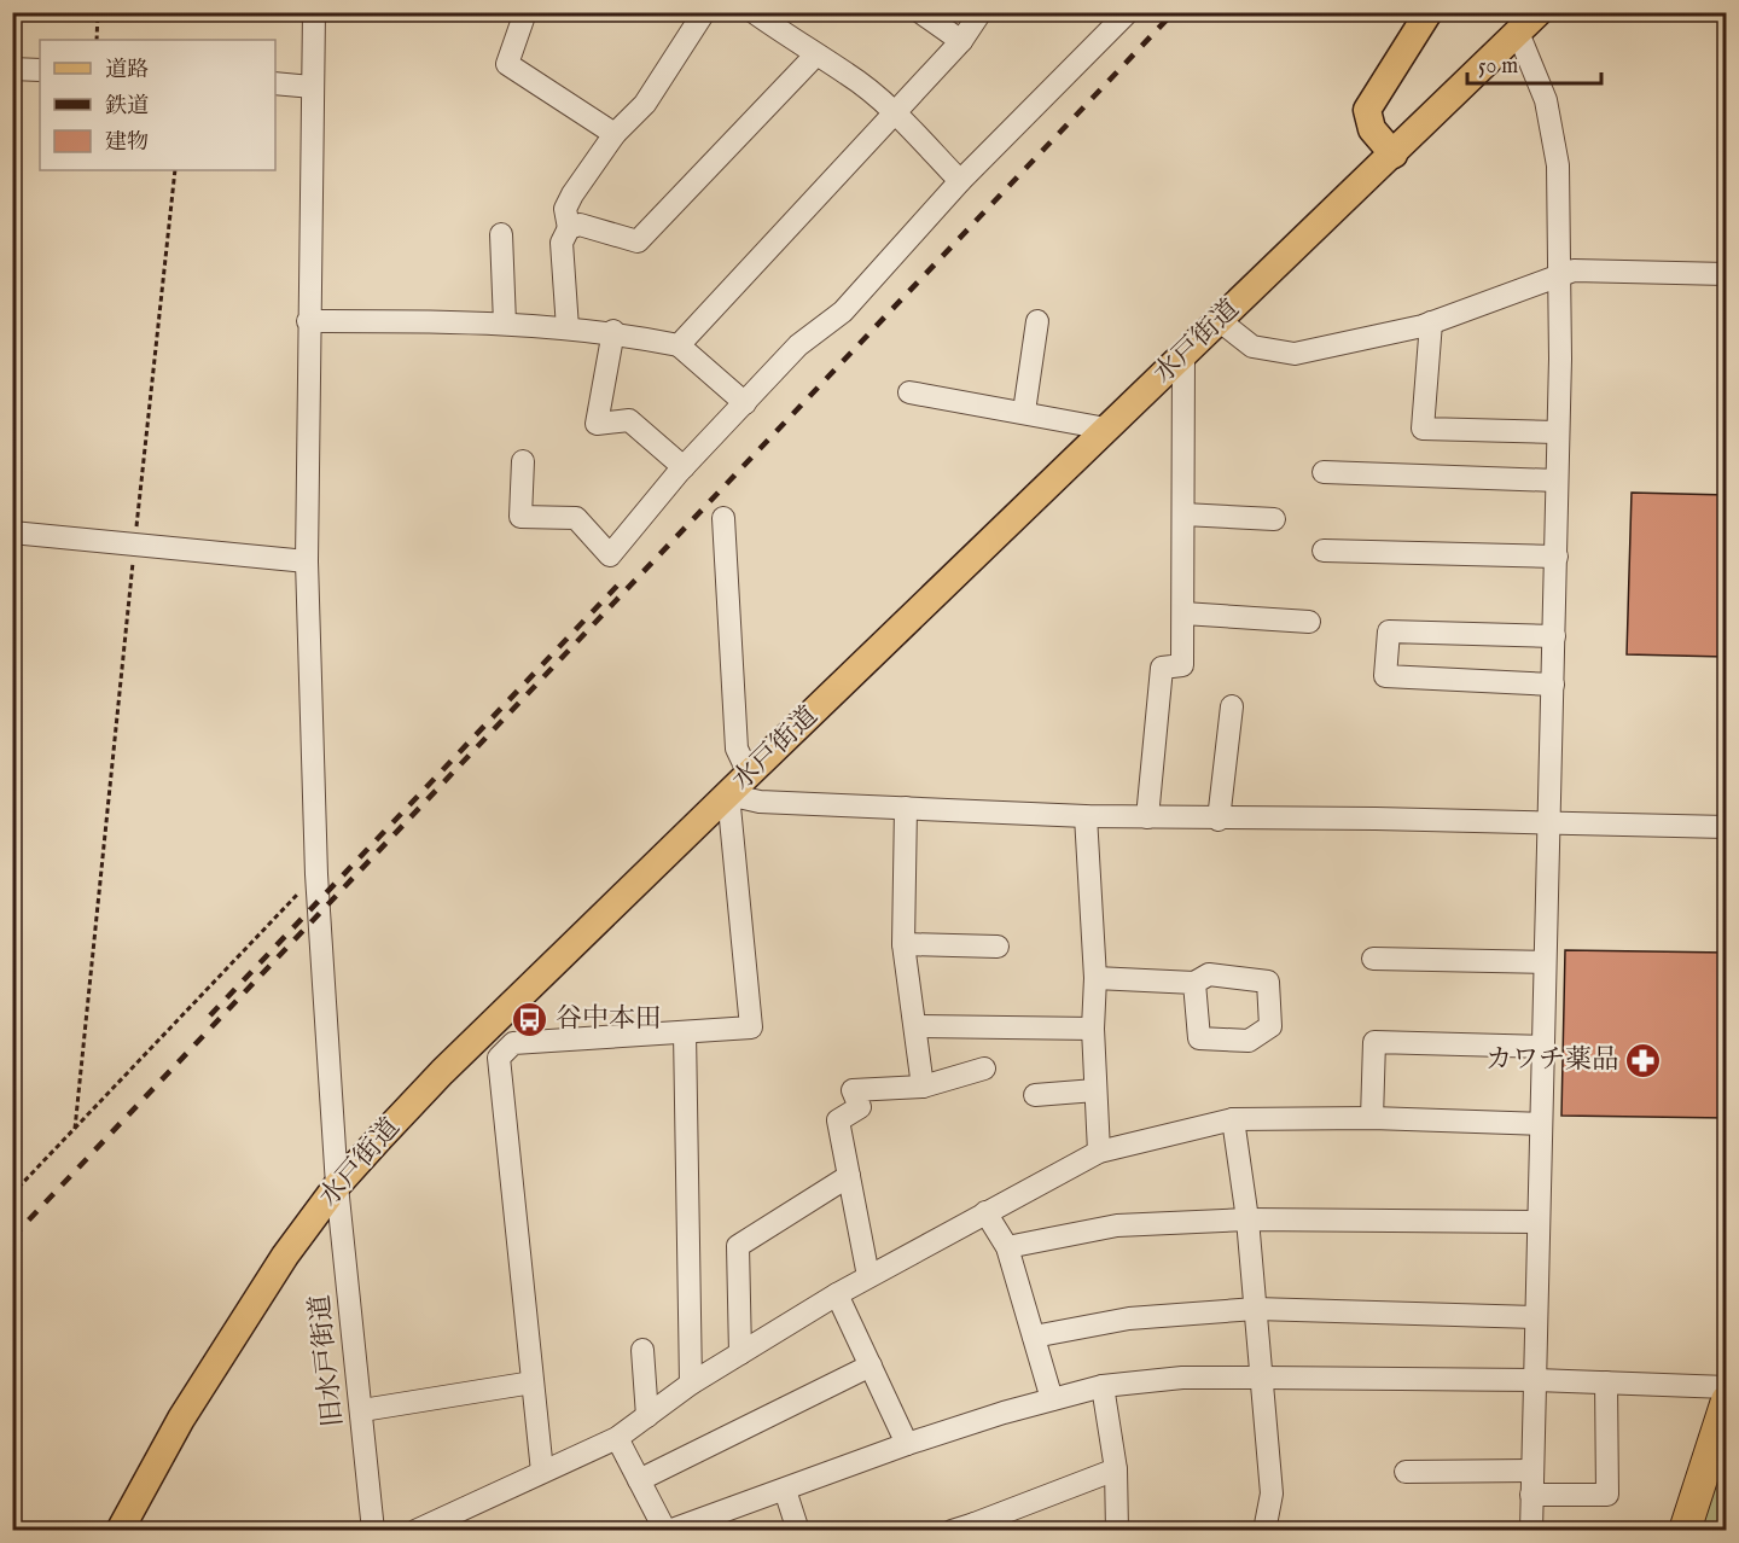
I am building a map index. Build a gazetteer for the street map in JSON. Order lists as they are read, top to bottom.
{
  "streets": {
    "main road": ["水戸街道"],
    "street": ["旧水戸街道"]
  },
  "crossings": [
    ["水戸街道", "旧水戸街道"]
  ],
  "places": {
    "bus stop": ["谷中本田"],
    "pharmacy": ["カワチ薬品"]
  },
  "legend": ["道路", "鉄道", "建物"],
  "scale_bar": "50 m"
}
